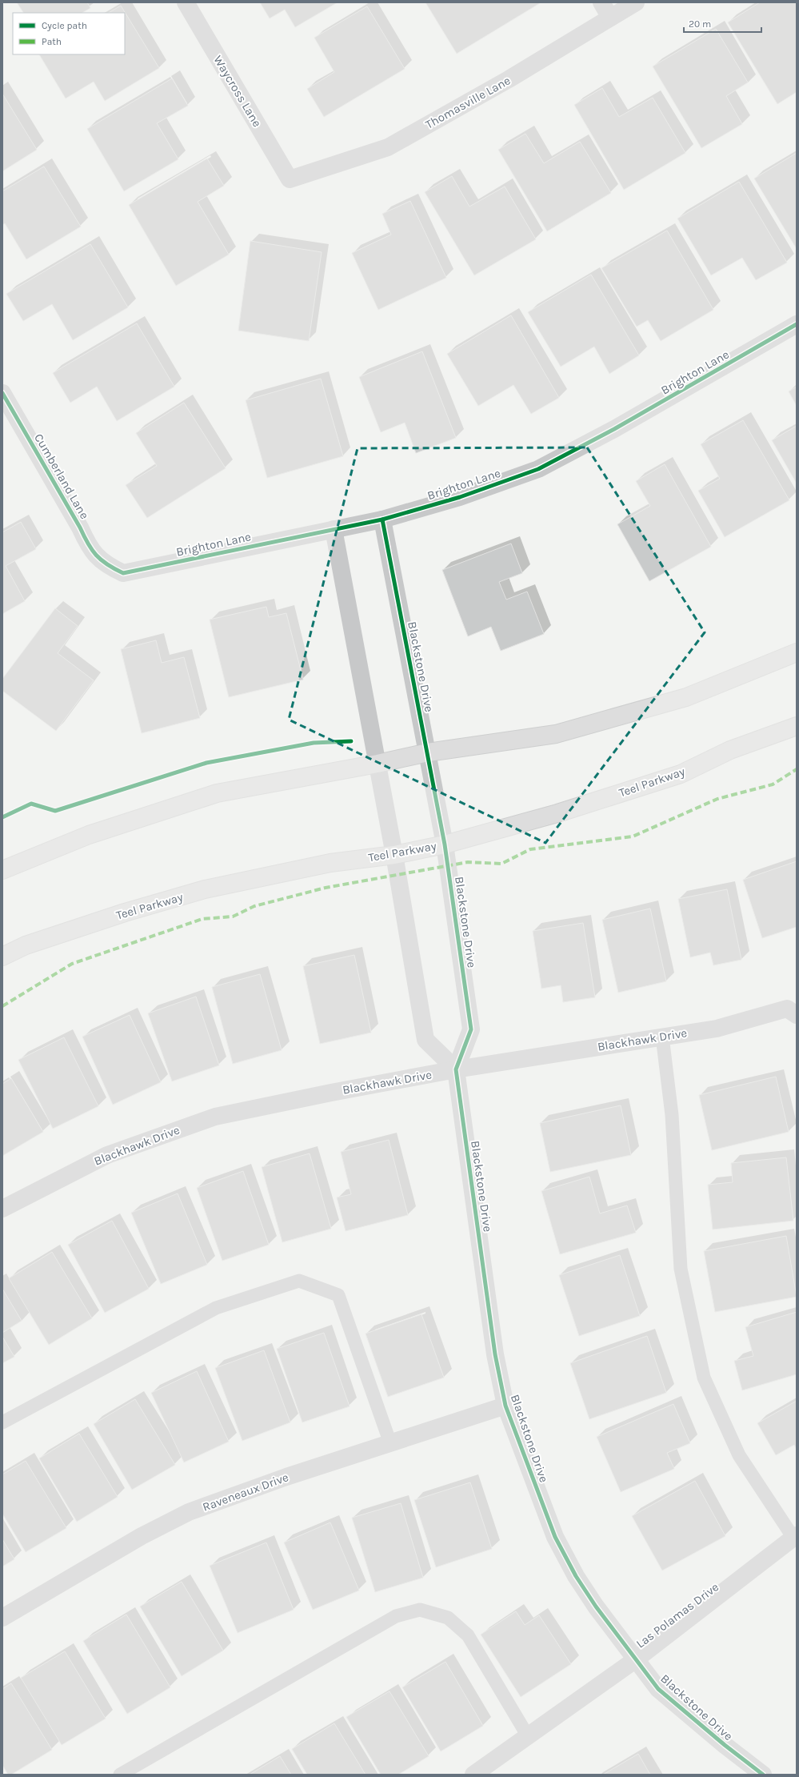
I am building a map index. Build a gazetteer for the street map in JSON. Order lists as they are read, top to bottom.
{
  "streets": {
    "main road": ["Teel Parkway"],
    "street": [
      "Waycross Lane",
      "Thomasville Lane",
      "Brighton Lane",
      "Cumberland Lane",
      "Blackstone Drive",
      "Blackhawk Drive",
      "Raveneaux Drive",
      "Las Polamas Drive"
    ]
  },
  "crossings": [
    ["Waycross Lane", "Thomasville Lane"],
    ["Brighton Lane", "Cumberland Lane"],
    ["Brighton Lane", "Blackstone Drive"],
    ["Blackstone Drive", "Teel Parkway"],
    ["Blackstone Drive", "Blackhawk Drive"],
    ["Blackstone Drive", "Raveneaux Drive"],
    ["Blackstone Drive", "Las Polamas Drive"]
  ],
  "legend": ["Cycle path", "Path"],
  "scale_bar": "20 m"
}
